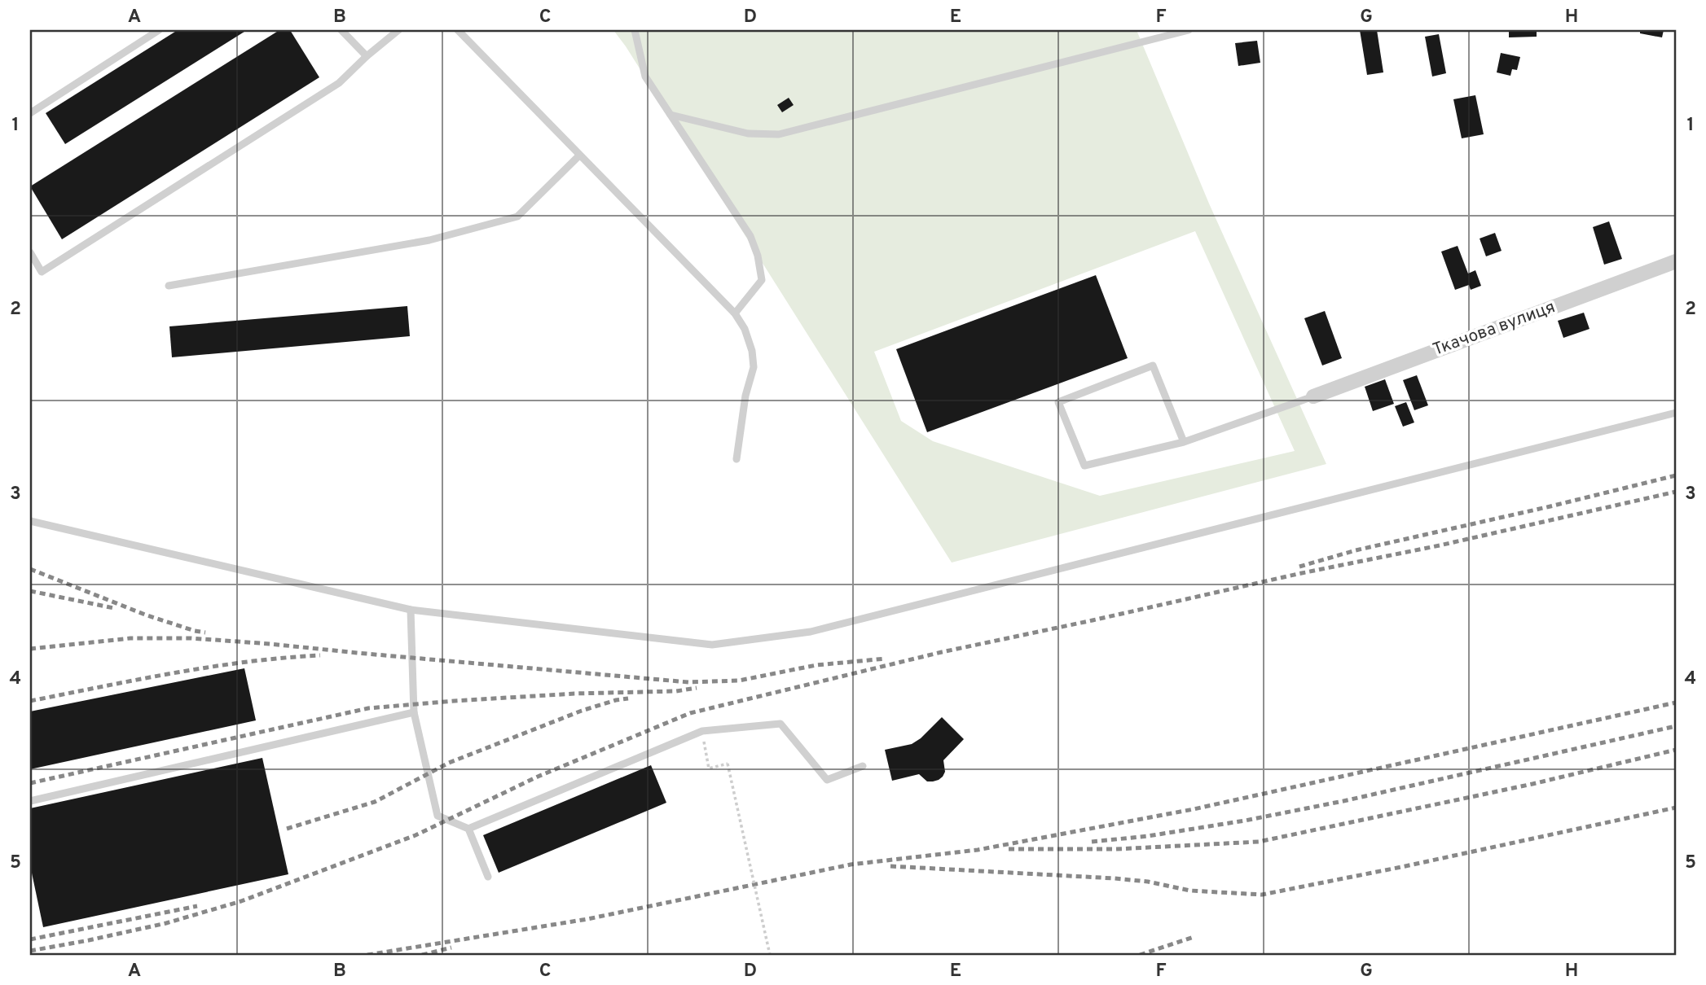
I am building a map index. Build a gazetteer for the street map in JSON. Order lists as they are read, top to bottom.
{
  "streets": {
    "street": ["Ткачова вулиця"]
  },
  "grid": {
    "columns": [
      "A",
      "B",
      "C",
      "D",
      "E",
      "F",
      "G",
      "H"
    ],
    "rows": [
      "1",
      "2",
      "3",
      "4",
      "5"
    ]
  }
}
